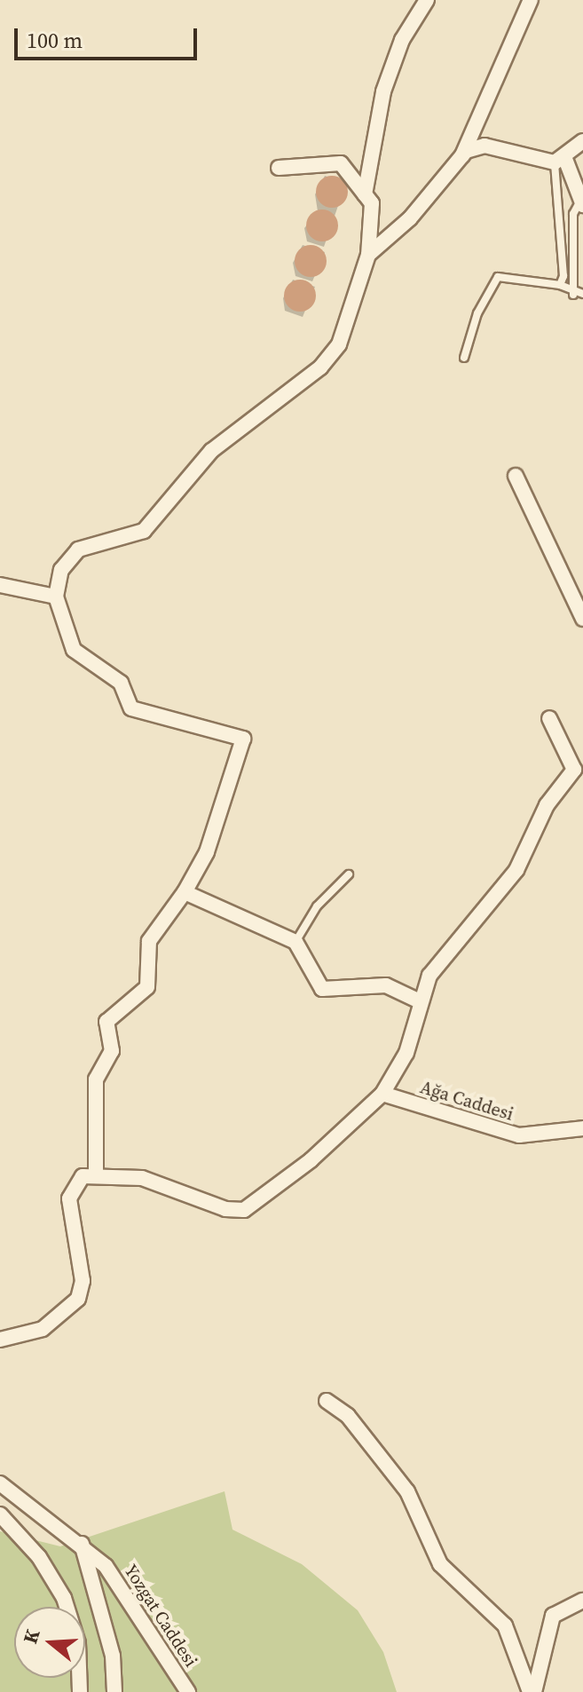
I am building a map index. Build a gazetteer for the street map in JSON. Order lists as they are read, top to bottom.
{
  "streets": {
    "street": ["Ağa Caddesi", "Yozgat Caddesi"]
  },
  "scale_bar": "100 m",
  "north": "left"
}
